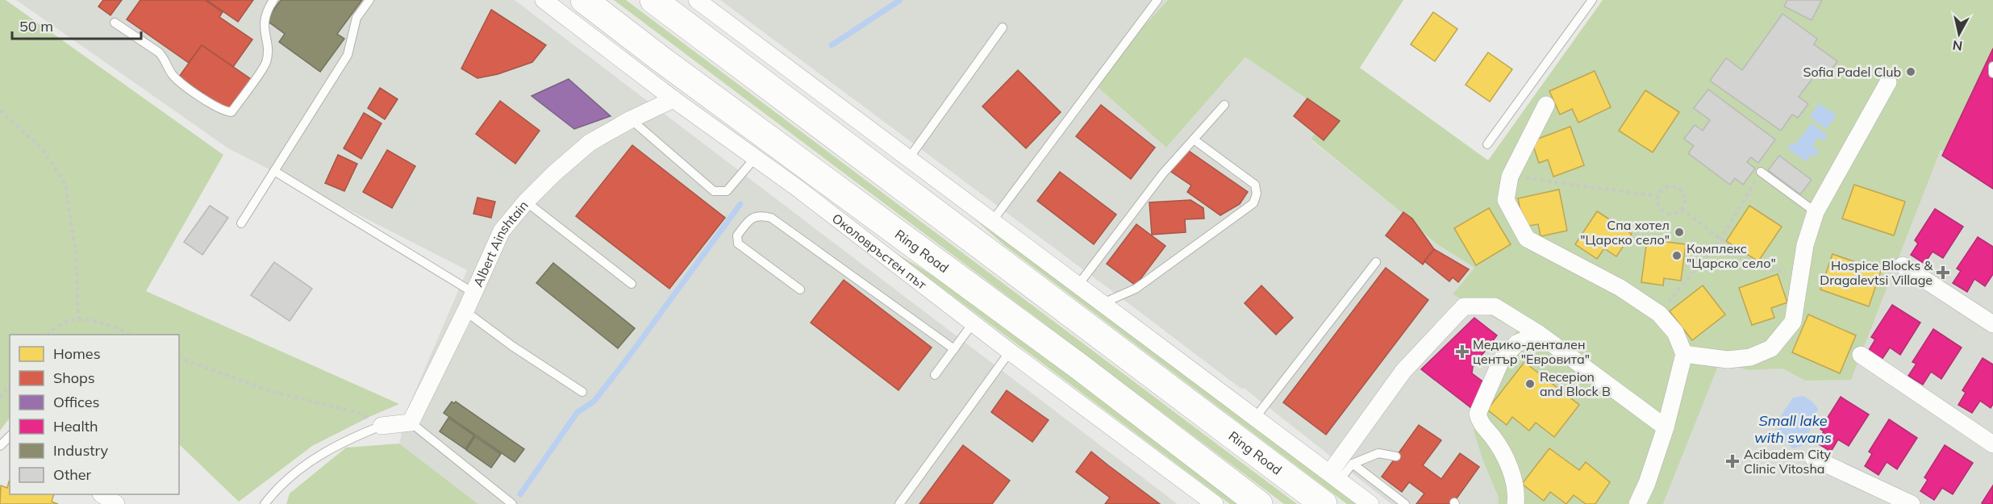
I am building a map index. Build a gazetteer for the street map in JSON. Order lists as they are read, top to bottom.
{
  "streets": {
    "highway": ["Ring Road"],
    "street": ["Albert Ainshtain", "Околовръстен път"]
  },
  "crossings": [
    ["Albert Ainshtain", "Околовръстен път"]
  ],
  "water": ["Small lake with swans"],
  "places": {
    "other": [
      "Sofia Padel Club",
      "Спа хотел \"Царско село\"",
      "Комплекс \"Царско село\"",
      "Recepion and Block B"
    ],
    "health": ["Hospice Blocks & Dragalevtsi Village", "Медико-дентален център \"Евровита\"", "Acibadem City Clinic Vitosha"]
  },
  "legend": [
    "Homes",
    "Shops",
    "Offices",
    "Health",
    "Industry",
    "Other"
  ],
  "scale_bar": "50 m",
  "north": "bottom"
}
